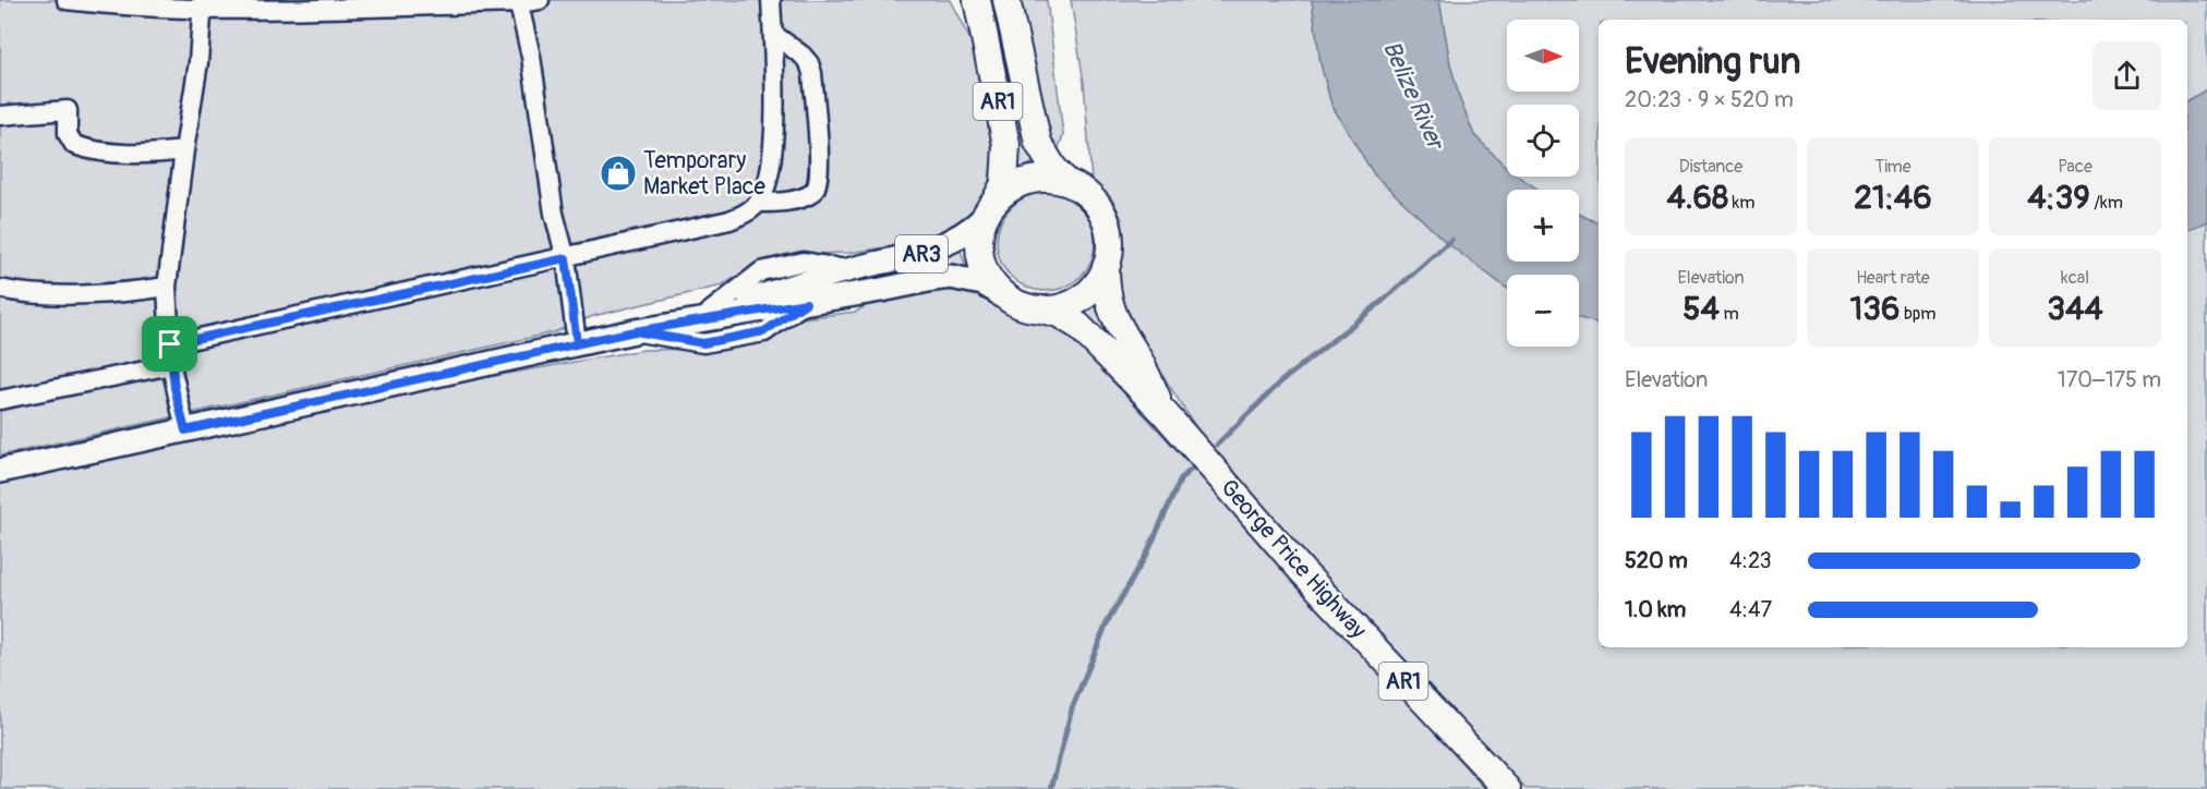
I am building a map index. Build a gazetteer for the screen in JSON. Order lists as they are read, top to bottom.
{
  "streets": {
    "highway": ["AR1", "George Price Highway"],
    "main road": ["AR3"]
  },
  "crossings": [
    ["AR1", "AR3"],
    ["AR1", "George Price Highway"],
    ["AR3", "George Price Highway"]
  ],
  "water": ["Belize River"],
  "places": {
    "shop": ["Temporary Market Place"]
  },
  "north": "right",
  "page": {
    "map_buttons": ["+", "−"],
    "heading": ["Evening run", "20:23 · 9 × 520 m"],
    "stats": [
      ["Distance", "4.68 km"],
      ["Time", "21:46"],
      ["Pace", "4:39 /km"],
      ["Elevation", "54 m"],
      ["Heart rate", "136 bpm"],
      ["kcal", "344"]
    ],
    "chart": ["Elevation", "170–175 m"],
    "list": [
      {
        "name": "520 m",
        "note": "4:23"
      },
      {
        "name": "1.0 km",
        "note": "4:47"
      }
    ]
  }
}
